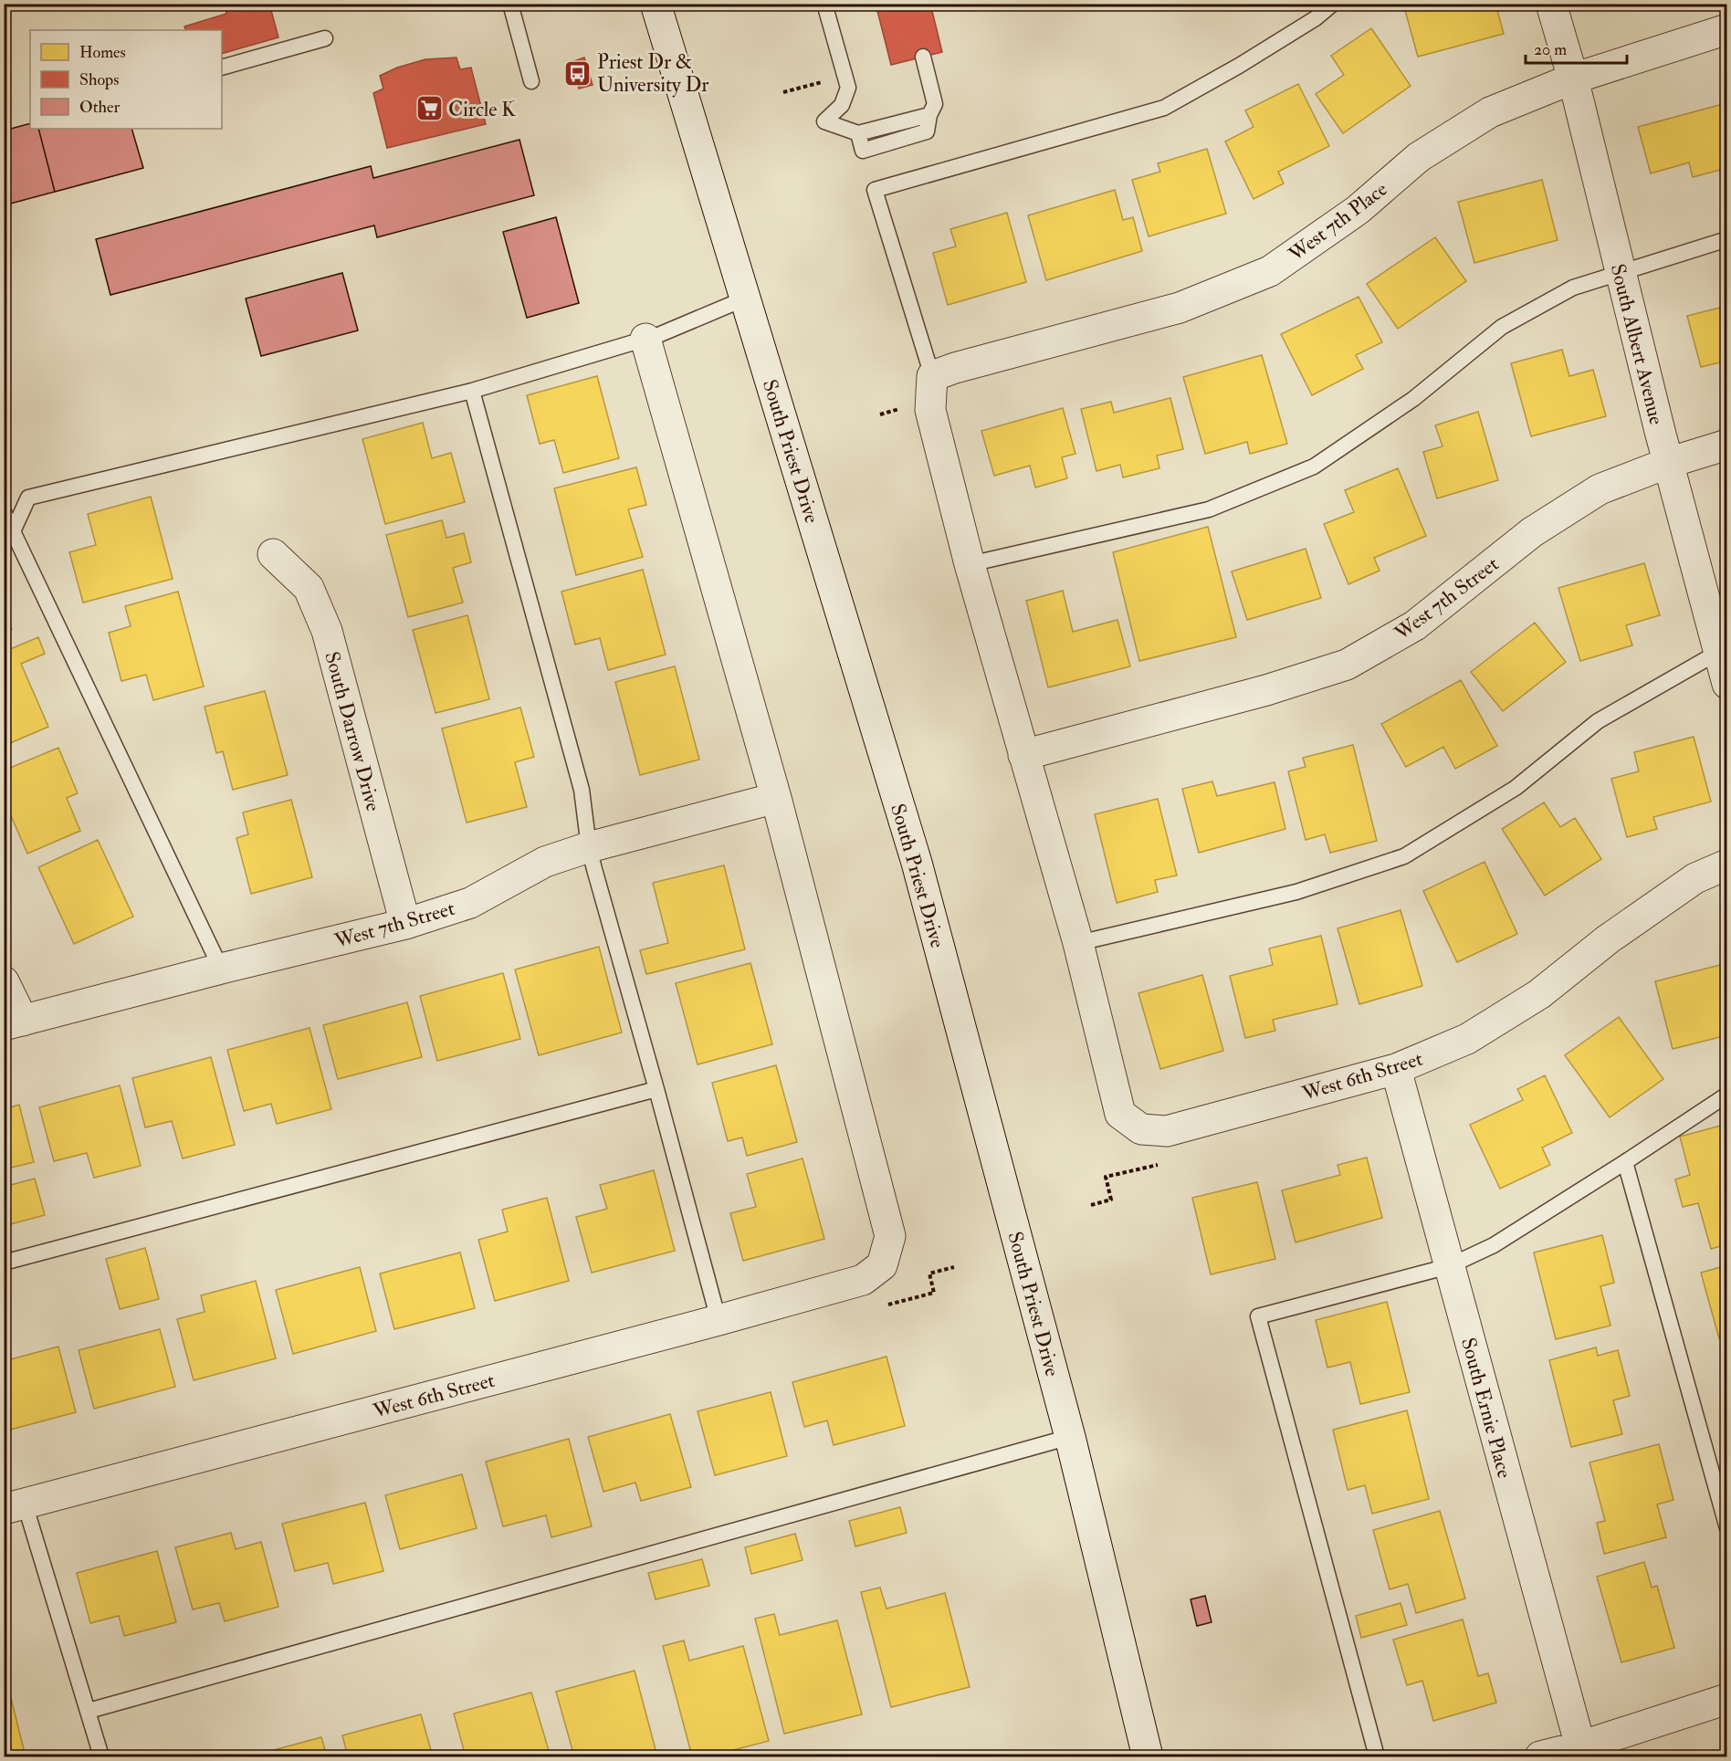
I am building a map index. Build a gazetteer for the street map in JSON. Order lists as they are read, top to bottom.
{
  "streets": {
    "street": [
      "West 7th Place",
      "South Albert Avenue",
      "South Priest Drive",
      "West 7th Street",
      "South Darrow Drive",
      "West 6th Street",
      "South Ernie Place"
    ]
  },
  "crossings": [
    ["West 7th Place", "South Albert Avenue"],
    ["South Albert Avenue", "West 7th Street"],
    ["West 7th Street", "South Darrow Drive"],
    ["West 7th Street", "West 6th Street"],
    ["West 6th Street", "South Ernie Place"]
  ],
  "places": {
    "bus stop": ["Priest Dr & University Dr"],
    "supermarket": ["Circle K"]
  },
  "legend": ["Homes", "Shops", "Other"],
  "scale_bar": "20 m"
}
